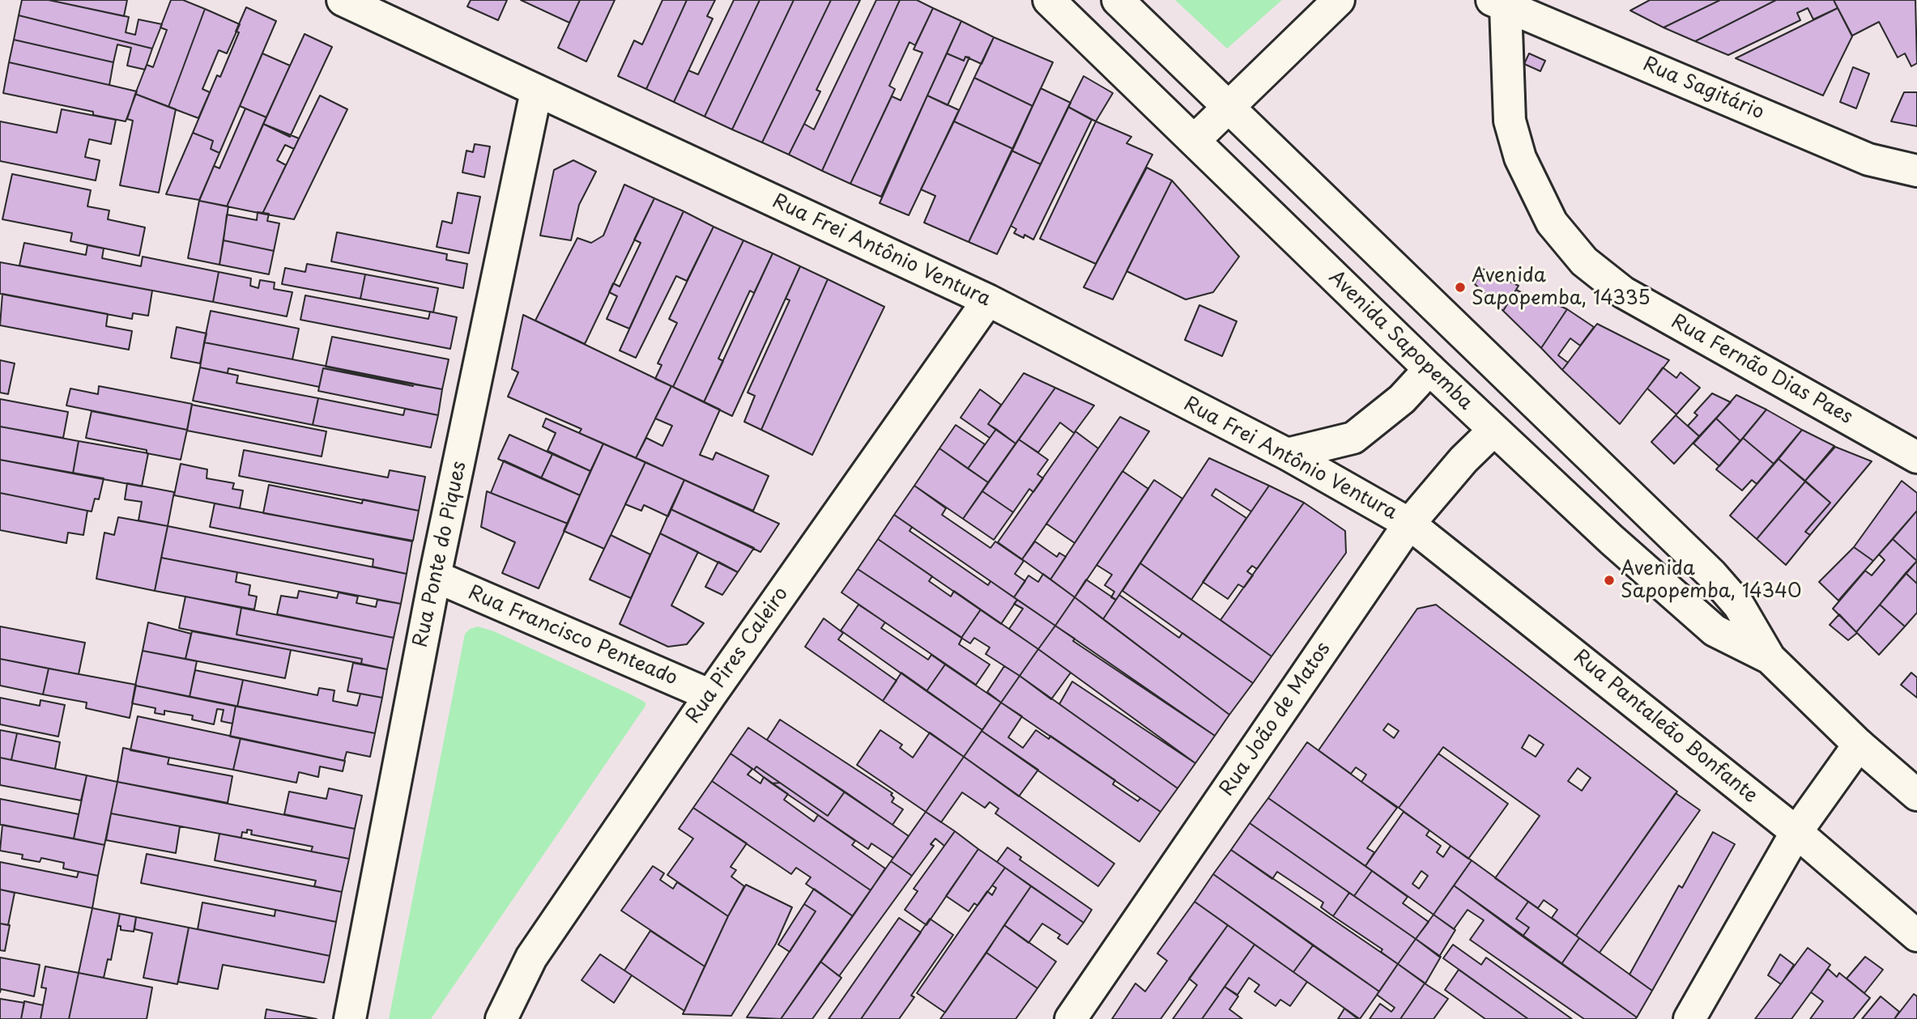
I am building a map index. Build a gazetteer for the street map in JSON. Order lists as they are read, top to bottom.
{
  "streets": {
    "street": [
      "Rua Sagitário",
      "Rua Frei Antônio Ventura",
      "Avenida Sapopemba",
      "Rua Fernão Dias Paes",
      "Rua Ponte do Piques",
      "Rua Francisco Penteado",
      "Rua Pires Caleiro",
      "Rua João de Matos",
      "Rua Pantaleão Bonfante"
    ]
  },
  "crossings": [
    ["Rua Sagitário", "Rua Fernão Dias Paes"],
    ["Rua Frei Antônio Ventura", "Rua Ponte do Piques"],
    ["Rua Frei Antônio Ventura", "Rua Pires Caleiro"],
    ["Rua Frei Antônio Ventura", "Rua João de Matos"],
    ["Rua Frei Antônio Ventura", "Rua Pantaleão Bonfante"],
    ["Avenida Sapopemba", "Rua João de Matos"],
    ["Rua Ponte do Piques", "Rua Francisco Penteado"],
    ["Rua Francisco Penteado", "Rua Pires Caleiro"],
    ["Rua João de Matos", "Rua Pantaleão Bonfante"]
  ],
  "places": ["Avenida Sapopemba, 14335", "Avenida Sapopemba, 14340"]
}
